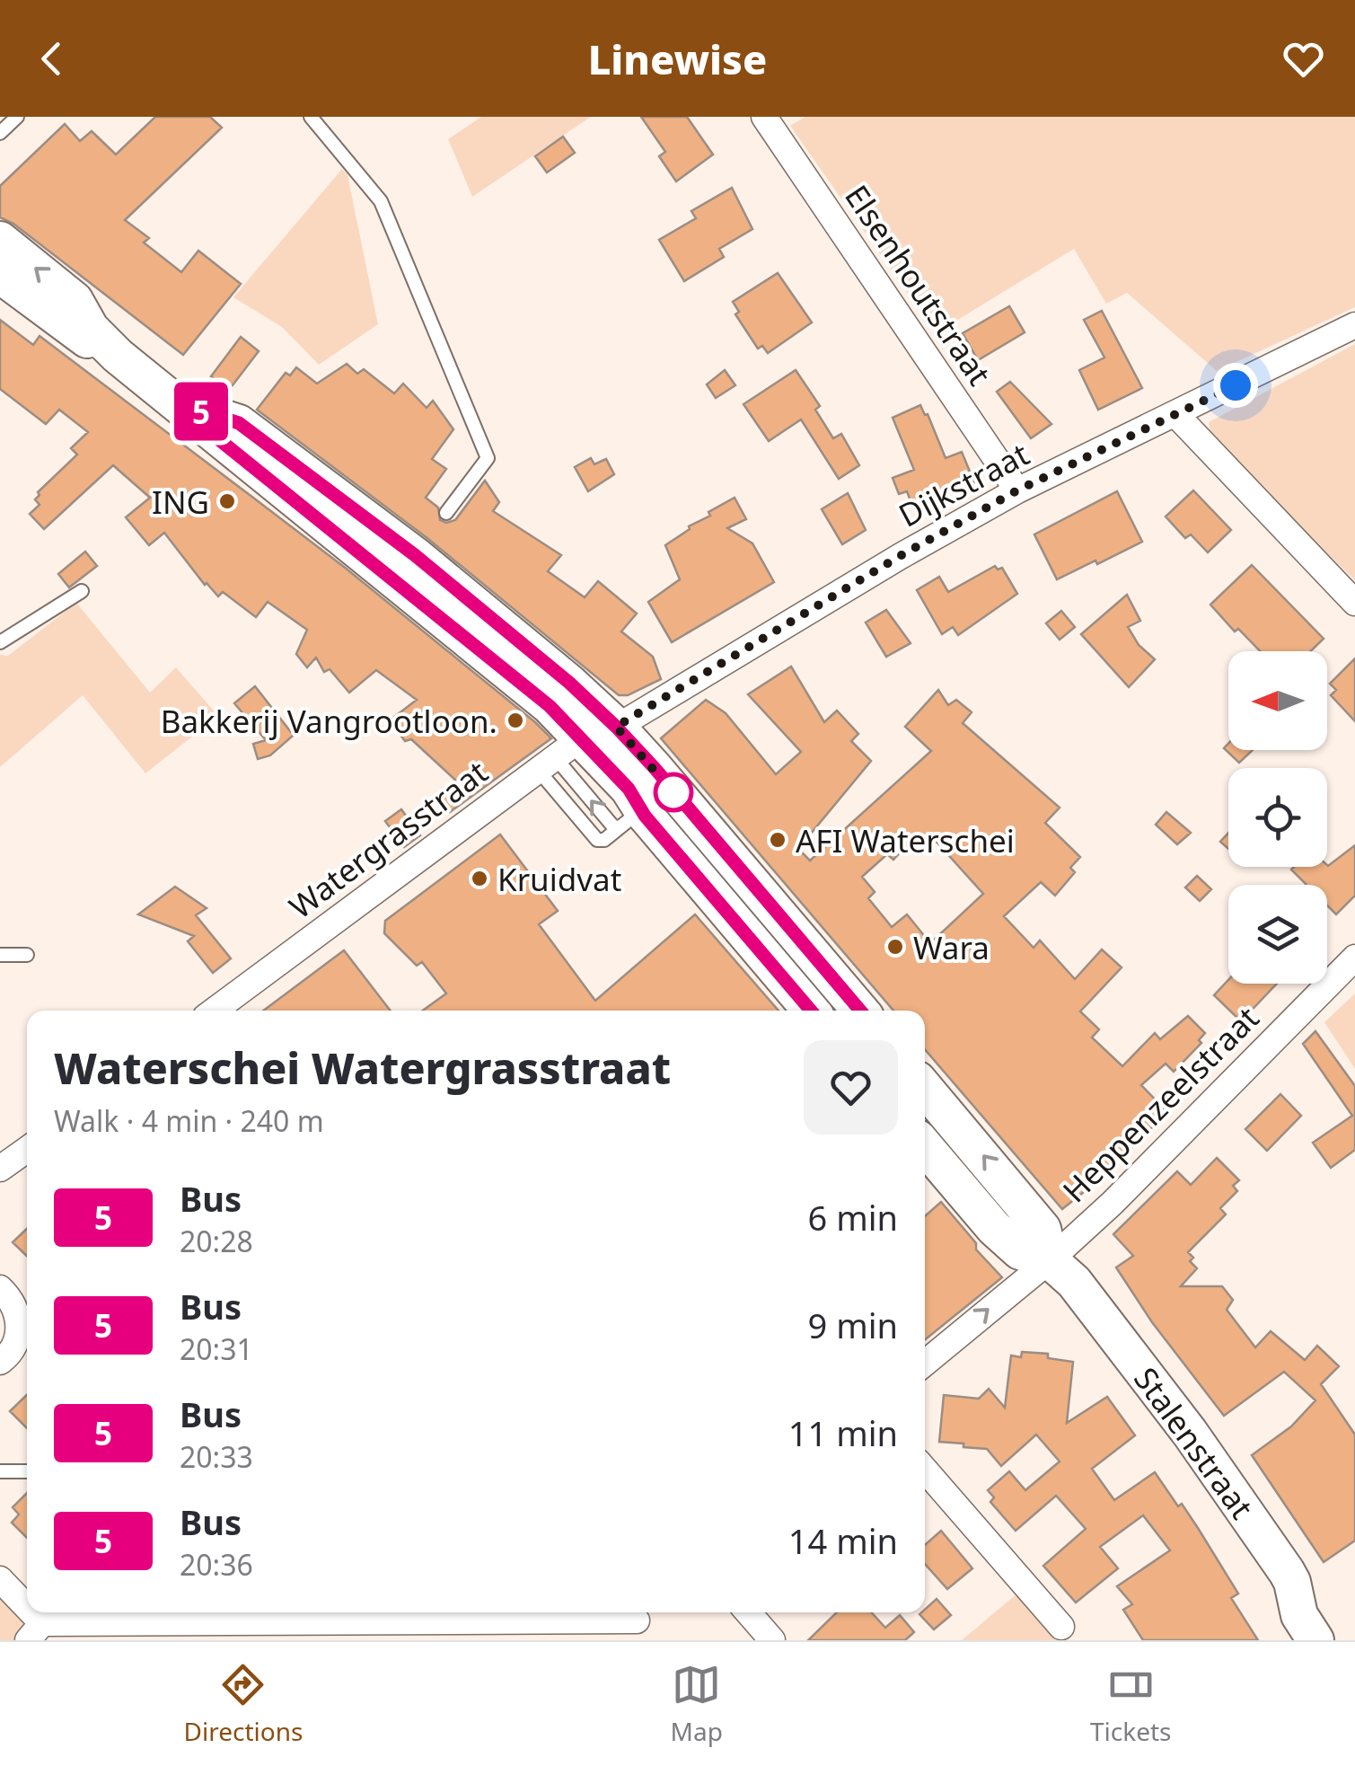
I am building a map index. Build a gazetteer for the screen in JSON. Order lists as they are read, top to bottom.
{
  "streets": {
    "street": [
      "Elsenhoutstraat",
      "Dijkstraat",
      "Watergrasstraat",
      "Heppenzeelstraat",
      "Stalenstraat"
    ]
  },
  "crossings": [
    ["Elsenhoutstraat", "Dijkstraat"],
    ["Dijkstraat", "Watergrasstraat"],
    ["Heppenzeelstraat", "Stalenstraat"]
  ],
  "places": [
    "ING",
    "Bakkerij Vangrootloon.",
    "AFI Waterschei",
    "Kruidvat",
    "Wara"
  ],
  "lines": ["bus line 5"],
  "north": "left",
  "page": {
    "header": "Linewise",
    "on_map": "5",
    "heading": ["Waterschei Watergrasstraat", "Walk · 4 min · 240 m"],
    "list": [
      {
        "mark": "5",
        "name": "Bus",
        "note": "20:28",
        "value": "6 min"
      },
      {
        "mark": "5",
        "name": "Bus",
        "note": "20:31",
        "value": "9 min"
      },
      {
        "mark": "5",
        "name": "Bus",
        "note": "20:33",
        "value": "11 min"
      },
      {
        "mark": "5",
        "name": "Bus",
        "note": "20:36",
        "value": "14 min"
      }
    ],
    "tabs": ["Directions", "Map", "Tickets"]
  }
}
